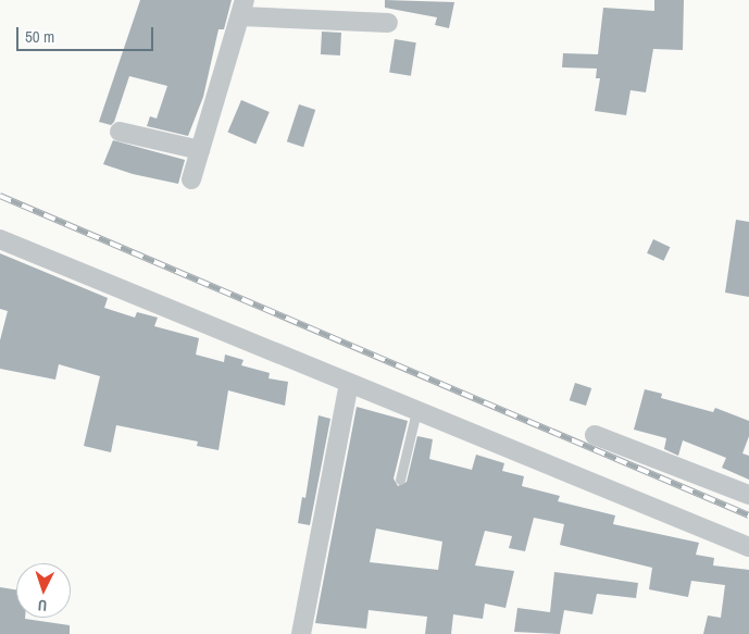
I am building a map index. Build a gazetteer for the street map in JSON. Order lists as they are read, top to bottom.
{
  "scale_bar": "50 m",
  "north": "bottom"
}
